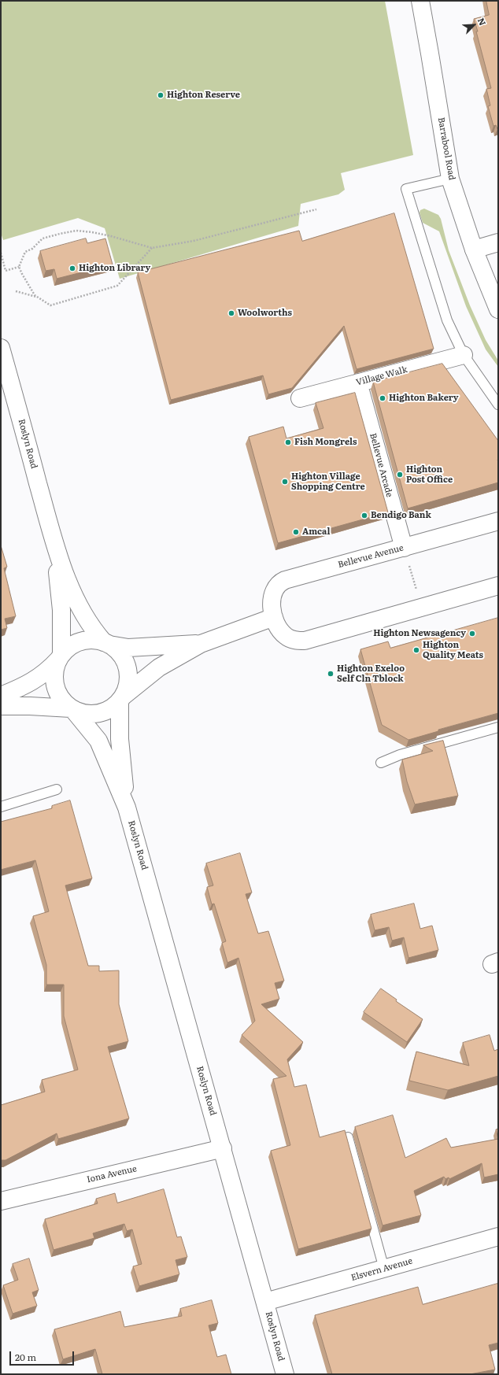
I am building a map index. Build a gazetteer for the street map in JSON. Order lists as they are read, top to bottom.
{
  "streets": {
    "street": [
      "Barrabool Road",
      "Village Walk",
      "Roslyn Road",
      "Bellevue Arcade",
      "Bellevue Avenue",
      "Iona Avenue",
      "Elsvern Avenue"
    ]
  },
  "crossings": [
    ["Village Walk", "Bellevue Arcade"],
    ["Roslyn Road", "Iona Avenue"],
    ["Roslyn Road", "Elsvern Avenue"],
    ["Bellevue Arcade", "Bellevue Avenue"]
  ],
  "places": [
    "Highton Reserve",
    "Highton Library",
    "Woolworths",
    "Highton Bakery",
    "Fish Mongrels",
    "Highton Post Office",
    "Highton Village Shopping Centre",
    "Bendigo Bank",
    "Amcal",
    "Highton Newsagency",
    "Highton Quality Meats",
    "Highton Exeloo Self Cln Tblock"
  ],
  "scale_bar": "20 m",
  "north": "top right"
}
